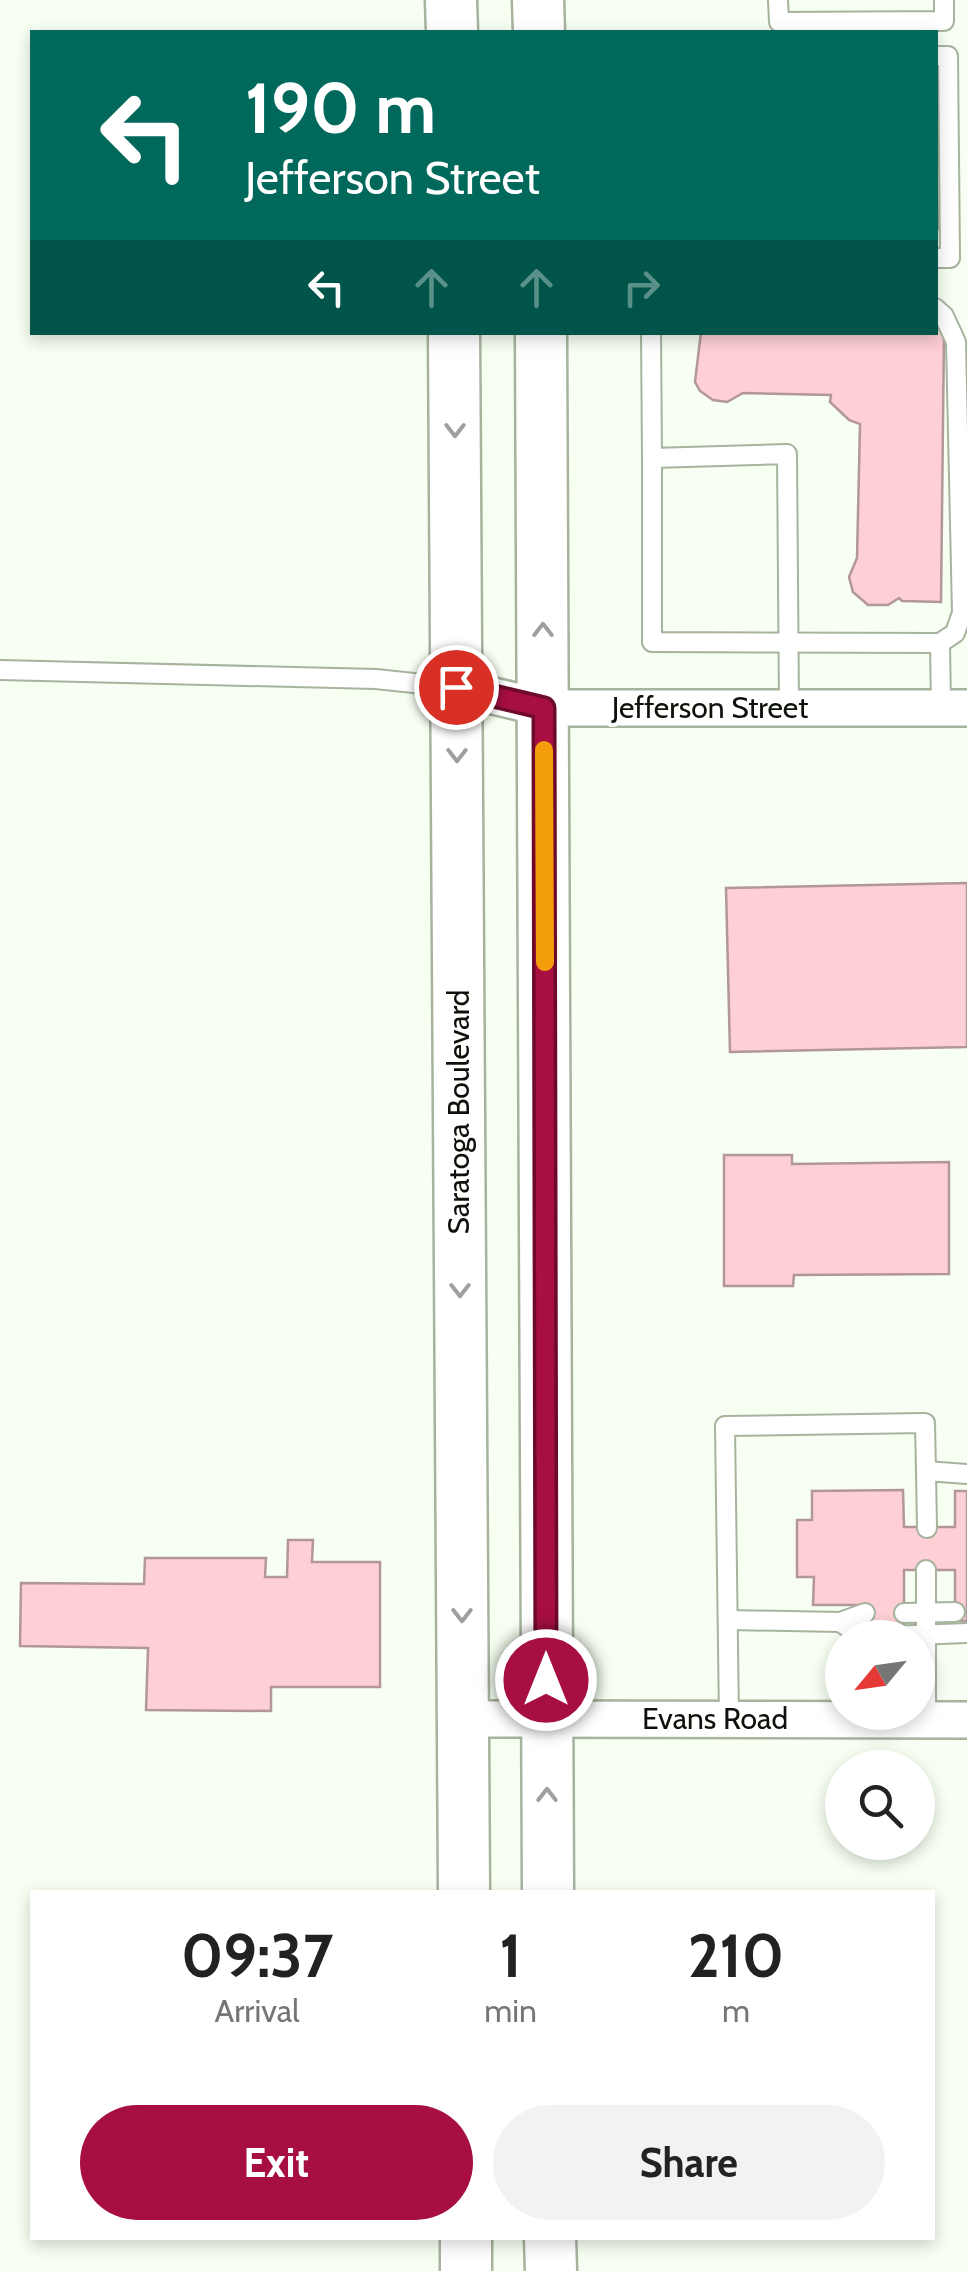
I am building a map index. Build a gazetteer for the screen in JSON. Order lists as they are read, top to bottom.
{
  "streets": {
    "main road": ["Saratoga Boulevard"],
    "street": ["Jefferson Street", "Evans Road"]
  },
  "crossings": [
    ["Jefferson Street", "Saratoga Boulevard"],
    ["Saratoga Boulevard", "Evans Road"]
  ],
  "north": "bottom left",
  "page": {
    "turn": ["190 m", "Jefferson Street"],
    "eta": [
      "09:37",
      "Arrival",
      "1",
      "min",
      "210",
      "m"
    ],
    "buttons": ["Exit", "Share"]
  }
}
